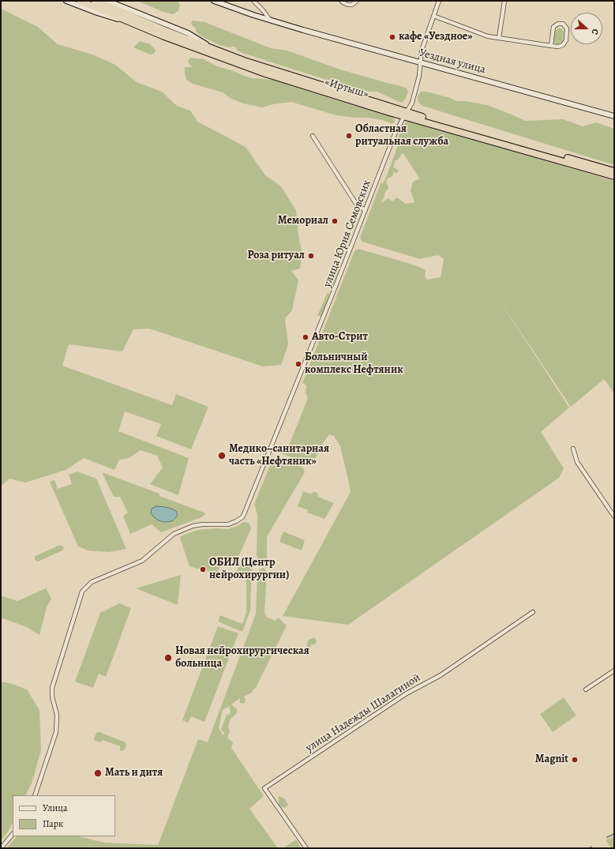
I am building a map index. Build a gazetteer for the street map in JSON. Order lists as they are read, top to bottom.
{
  "streets": {
    "highway": ["«Иртыш»"],
    "street": ["Уездная улица", "улица Юрия Семовских", "улица Надежды Шалагиной"]
  },
  "crossings": [
    ["Уездная улица", "улица Юрия Семовских"],
    ["«Иртыш»", "улица Юрия Семовских"]
  ],
  "places": [
    "кафе «Уездное»",
    "Областная ритуальная служба",
    "Мемориал",
    "Роза ритуал",
    "Авто-Стрит",
    "Больничный комплекс Нефтяник",
    "Медико–санитарная часть «Нефтяник»",
    "ОБИЛ (Центр нейрохирургии)",
    "Новая нейрохирургическая больница",
    "Magnit",
    "Мать и дитя"
  ],
  "legend": ["Улица", "Парк"],
  "north": "right"
}
